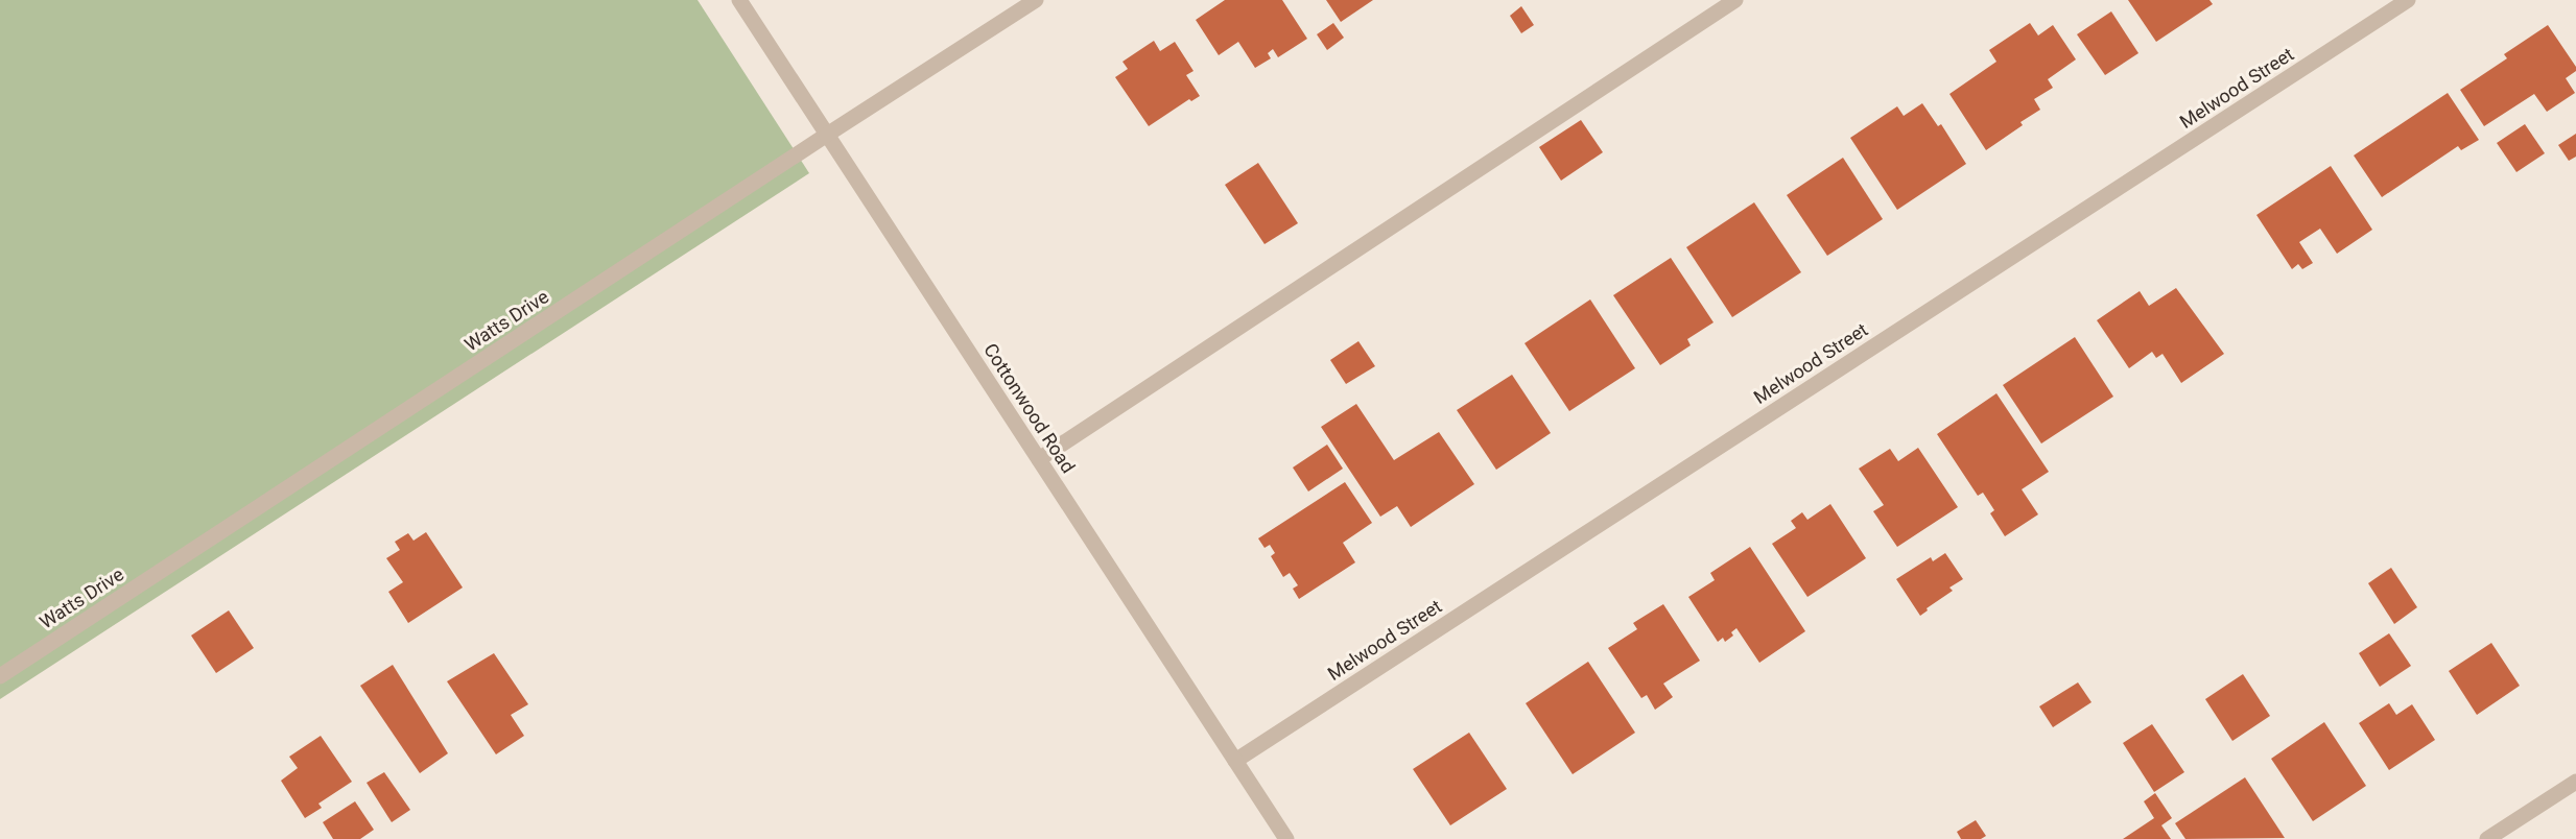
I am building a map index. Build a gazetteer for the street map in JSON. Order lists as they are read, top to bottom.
{
  "streets": {
    "street": ["Melwood Street", "Watts Drive", "Cottonwood Road"]
  },
  "crossings": [
    ["Melwood Street", "Cottonwood Road"],
    ["Watts Drive", "Cottonwood Road"]
  ]
}
